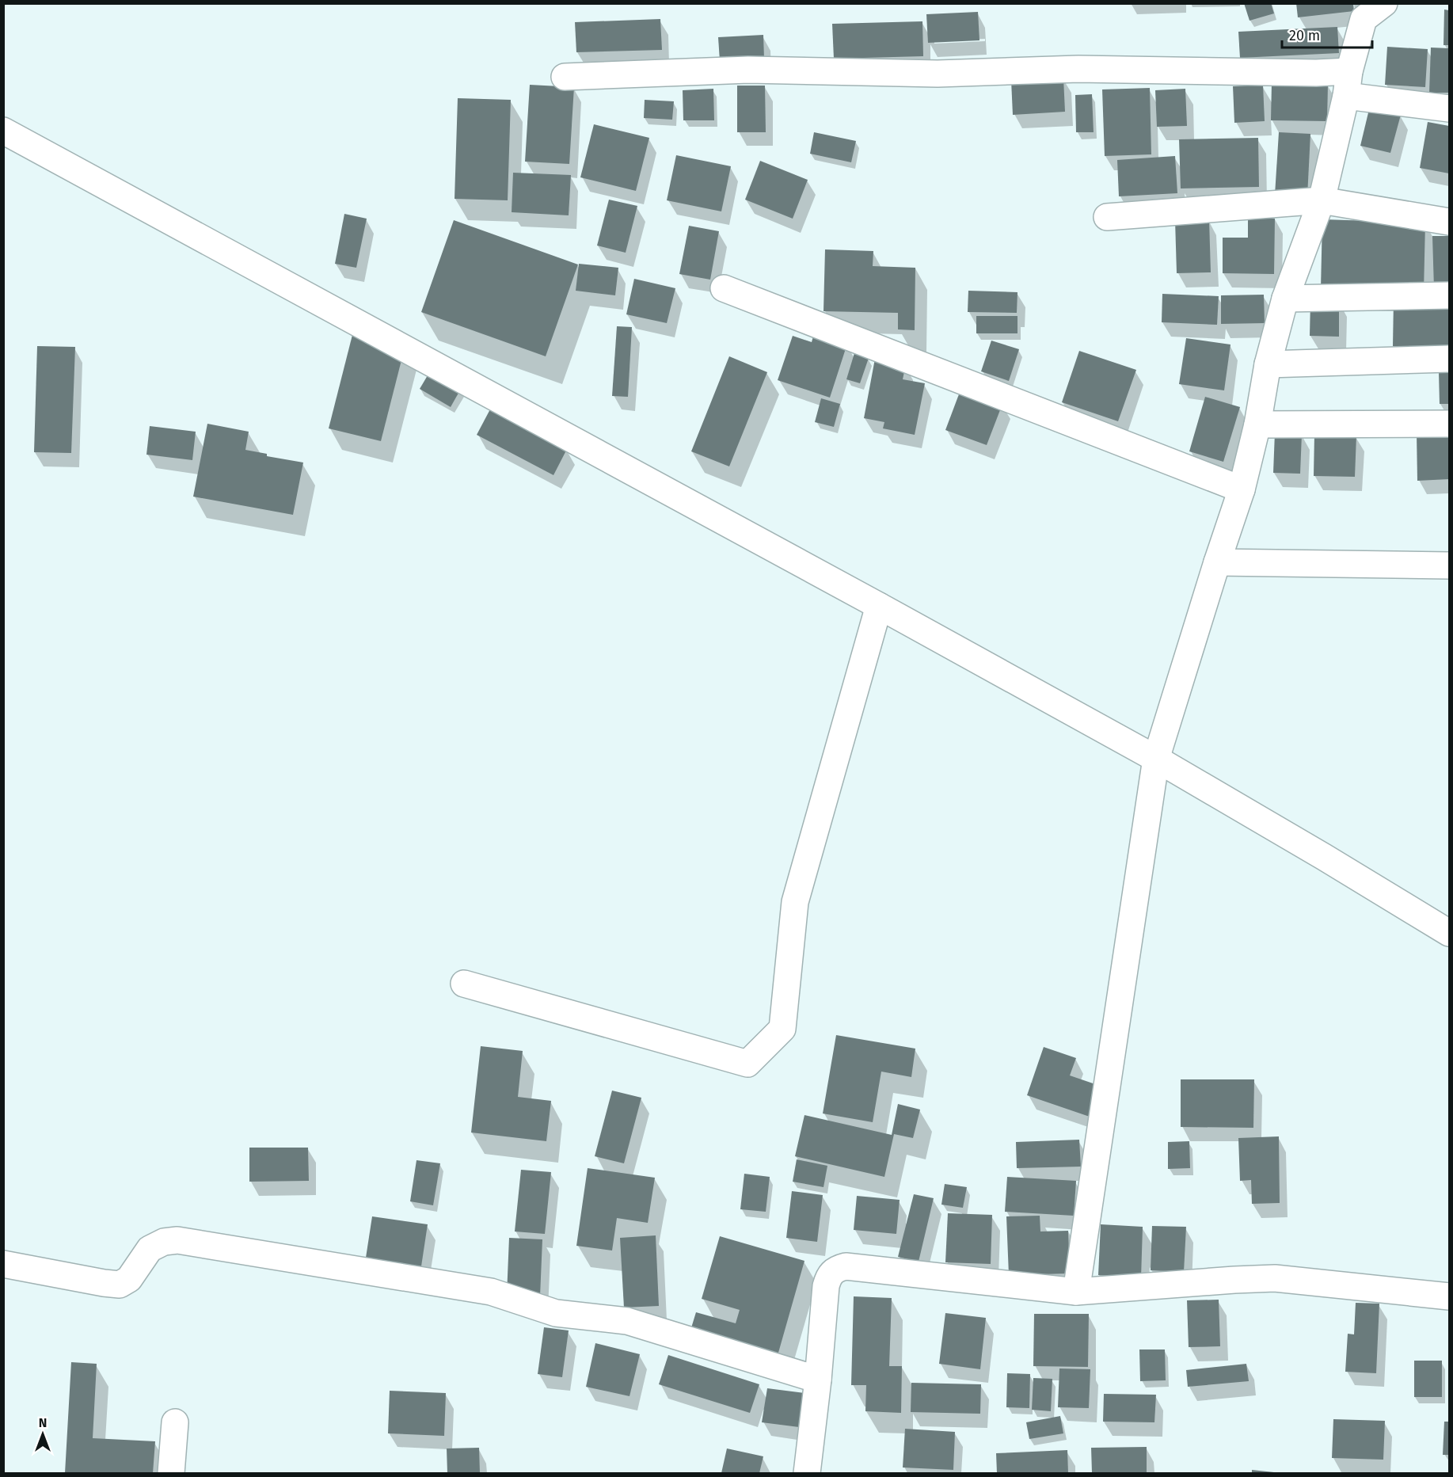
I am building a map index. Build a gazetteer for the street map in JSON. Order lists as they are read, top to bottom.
{
  "scale_bar": "20 m",
  "north": "top"
}
